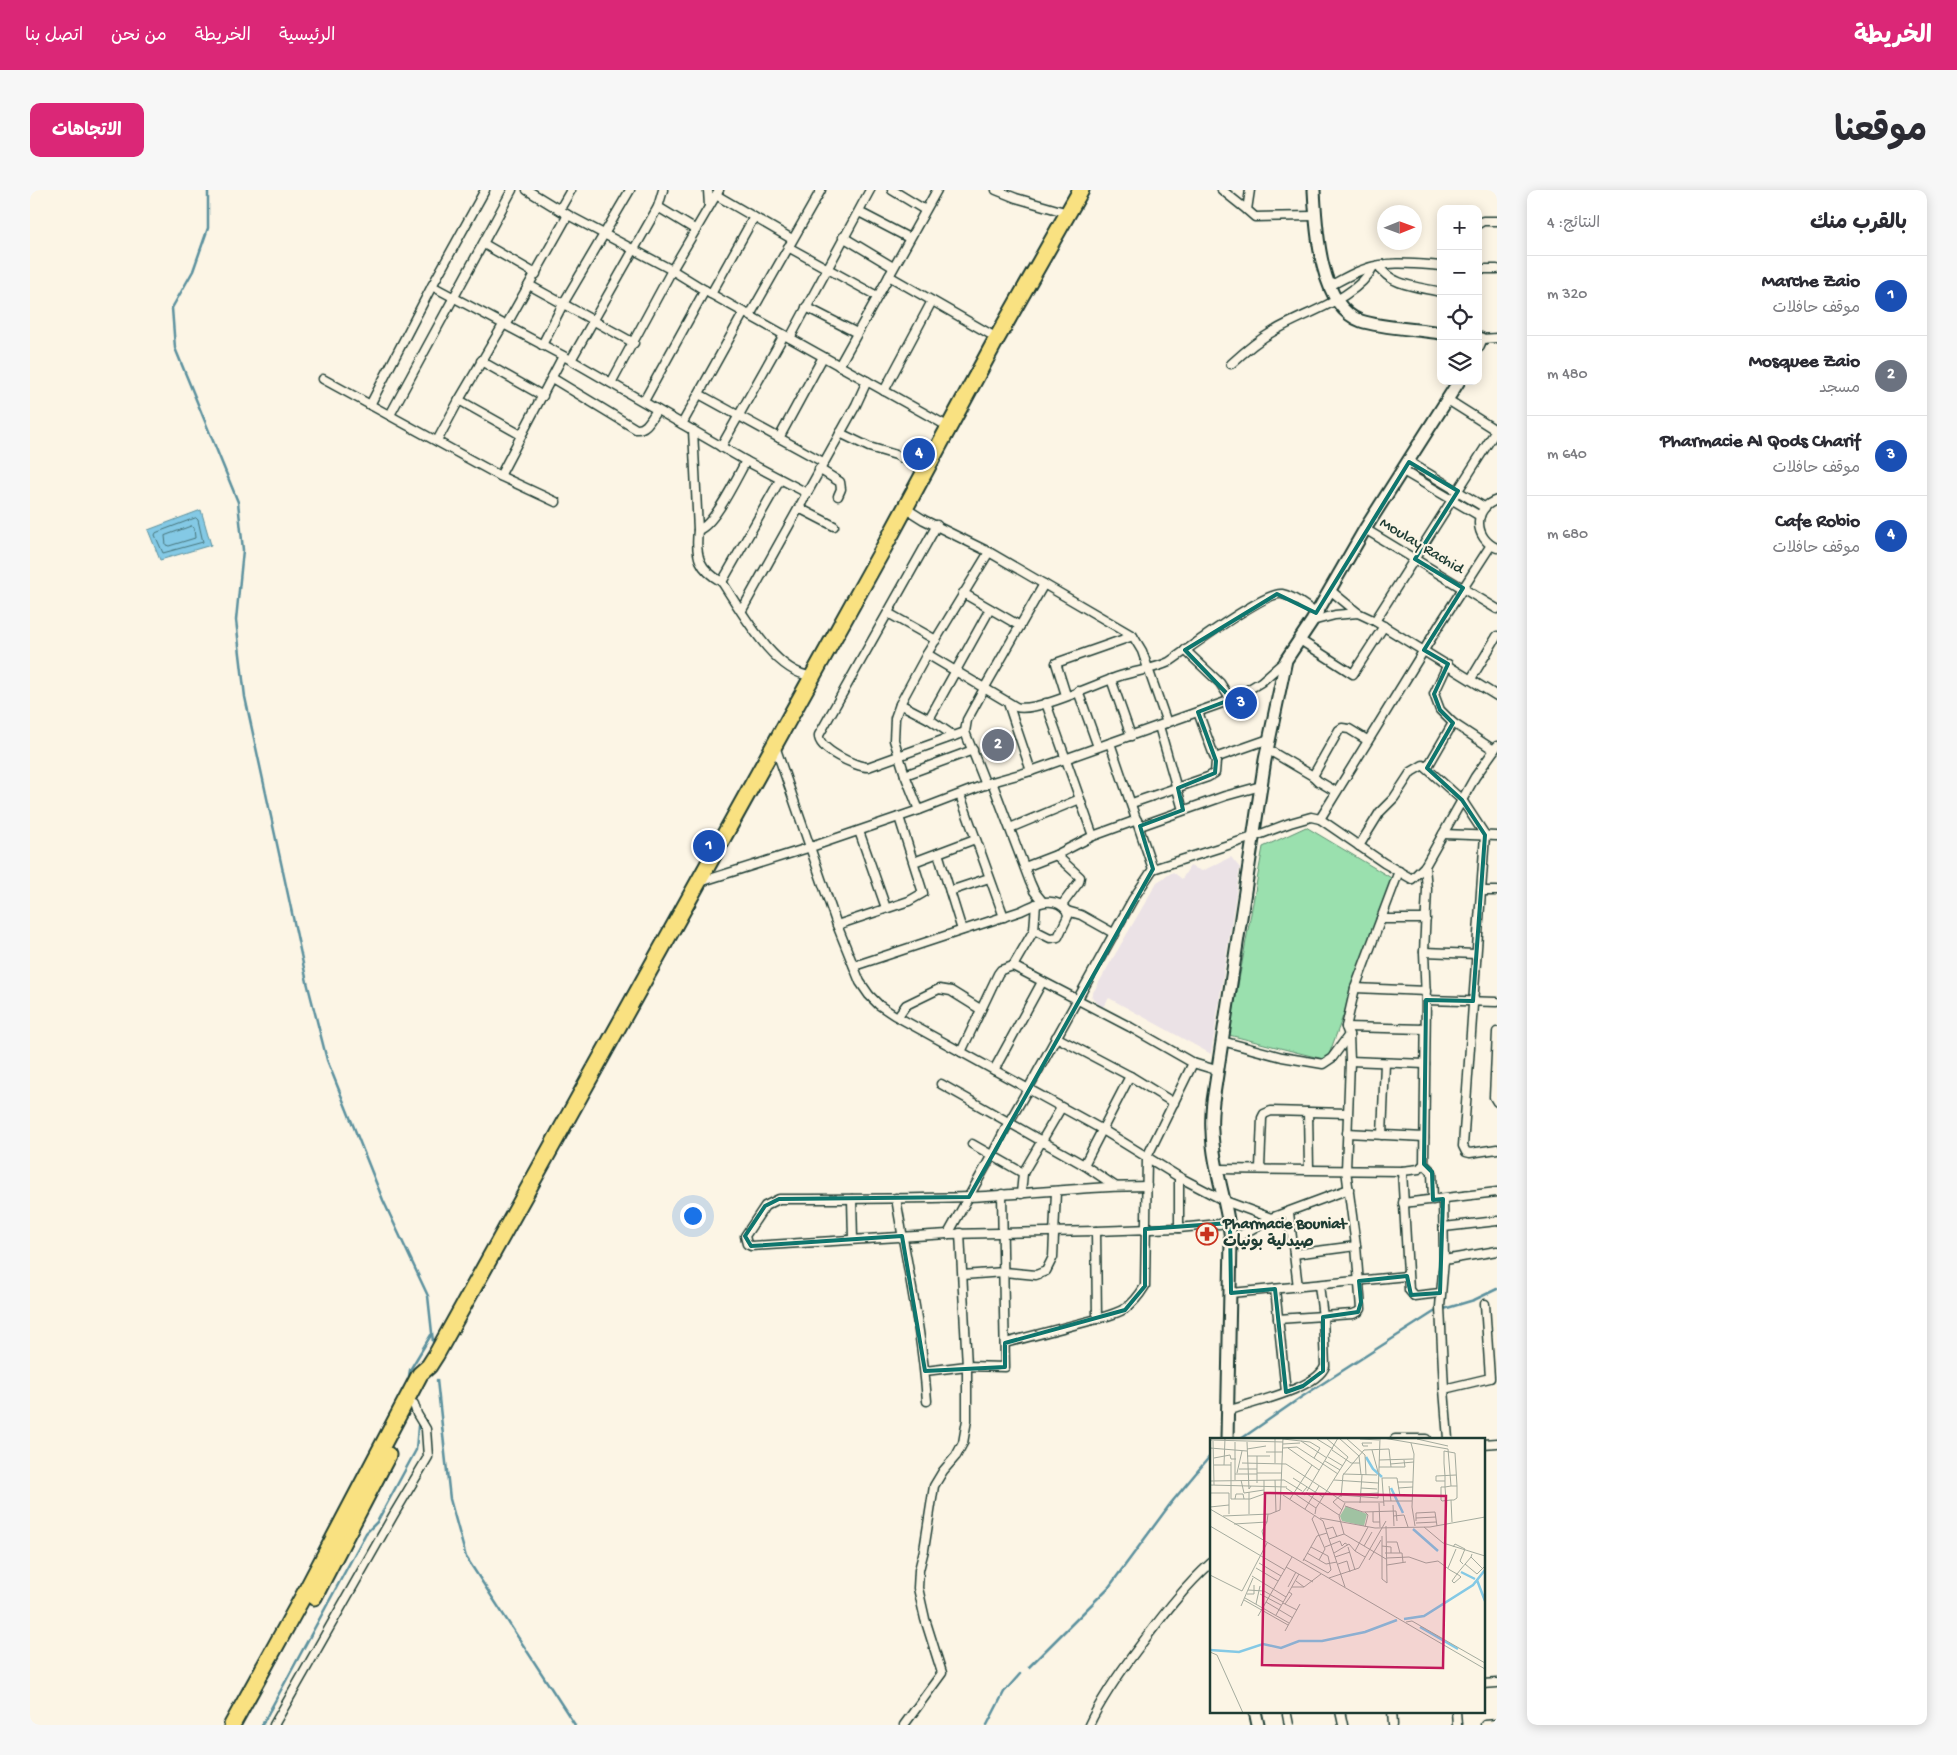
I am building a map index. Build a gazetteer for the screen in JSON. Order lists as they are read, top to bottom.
{
  "streets": {
    "street": ["Moulay Rachid"]
  },
  "places": {
    "pharmacy": ["Pharmacie Bouniat صيدلية بونيات"]
  },
  "north": "right",
  "page": {
    "header": "الخريطة",
    "nav": [
      "الرئيسية",
      "الخريطة",
      "من نحن",
      "اتصل بنا"
    ],
    "title": "موقعنا",
    "buttons": "الاتجاهات",
    "heading": ["بالقرب منك", "النتائج: 4"],
    "map_buttons": ["+", "−"],
    "list": [
      {
        "mark": "1",
        "name": "Marche Zaio",
        "note": "موقف حافلات",
        "value": "320 m"
      },
      {
        "mark": "2",
        "name": "Mosquee Zaio",
        "note": "مسجد",
        "value": "480 m"
      },
      {
        "mark": "3",
        "name": "Pharmacie Al Qods Charif",
        "note": "موقف حافلات",
        "value": "640 m"
      },
      {
        "mark": "4",
        "name": "Cafe Robio",
        "note": "موقف حافلات",
        "value": "680 m"
      }
    ],
    "pins": [
      "4",
      "3",
      "2",
      "1"
    ]
  }
}
